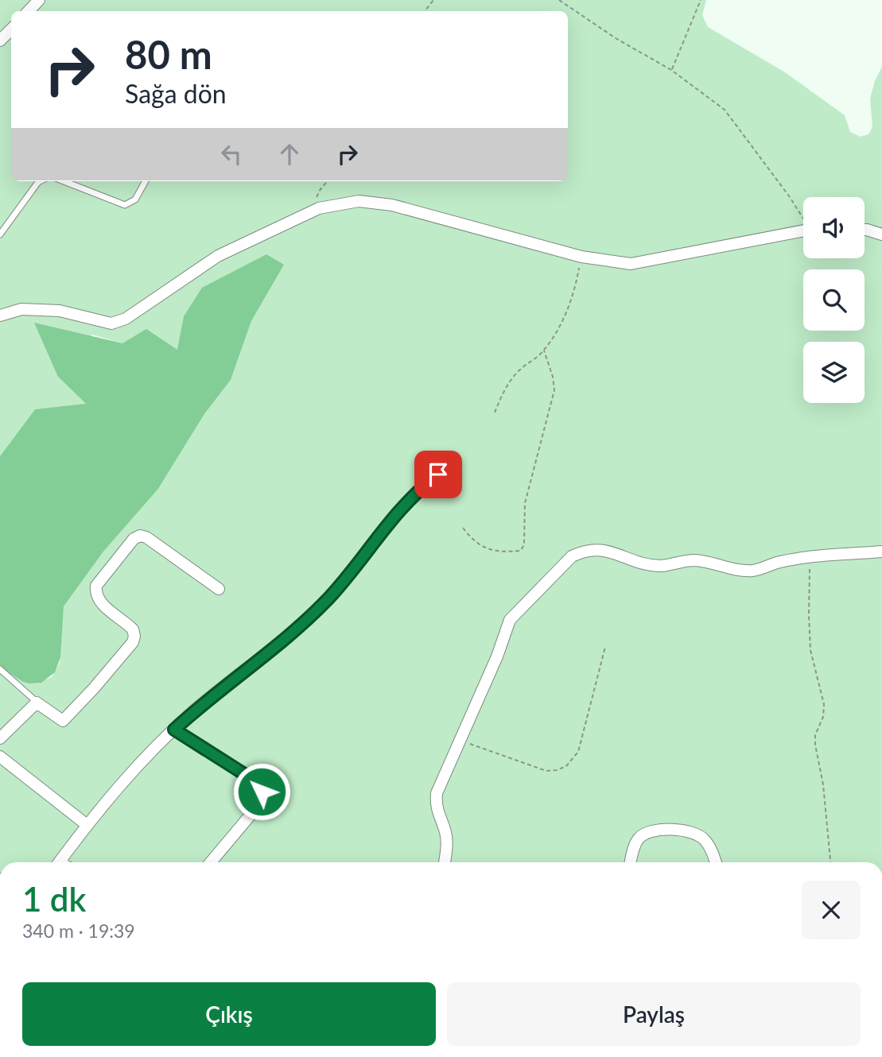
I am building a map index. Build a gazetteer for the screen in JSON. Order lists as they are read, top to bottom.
{
  "page": {
    "turn": ["80 m", "Sağa dön"],
    "heading": ["1 dk", "340 m · 19:39"],
    "buttons": ["Çıkış", "Paylaş"]
  }
}
